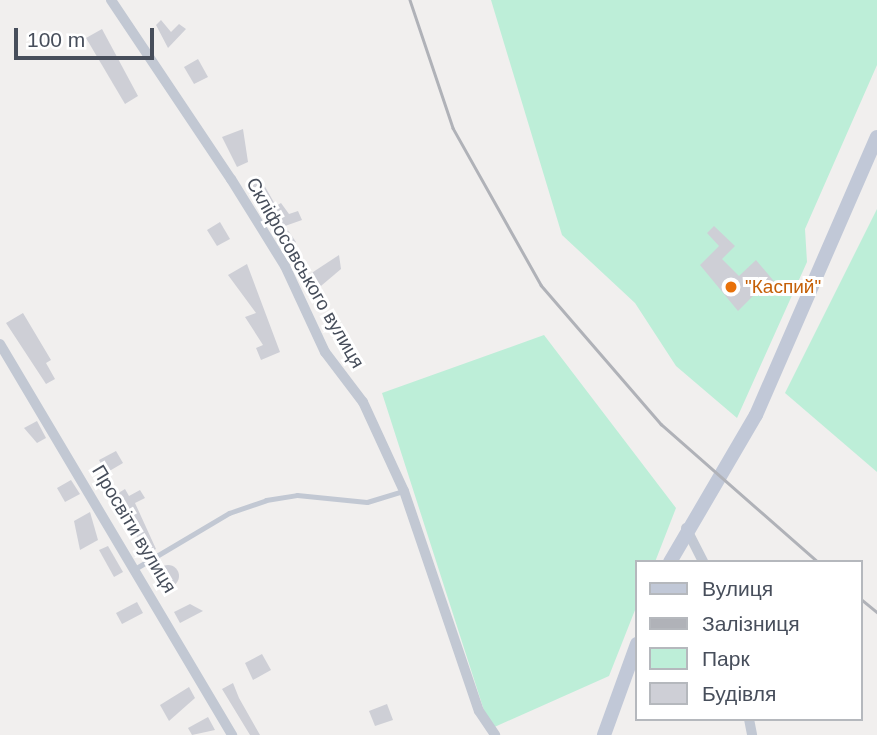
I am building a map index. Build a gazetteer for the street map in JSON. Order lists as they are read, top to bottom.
{
  "streets": {
    "street": ["Скліфосовського вулиця", "Просвіти вулиця"]
  },
  "places": ["\"Каспий\""],
  "legend": [
    "Вулиця",
    "Залізниця",
    "Парк",
    "Будівля"
  ],
  "scale_bar": "100 m"
}
